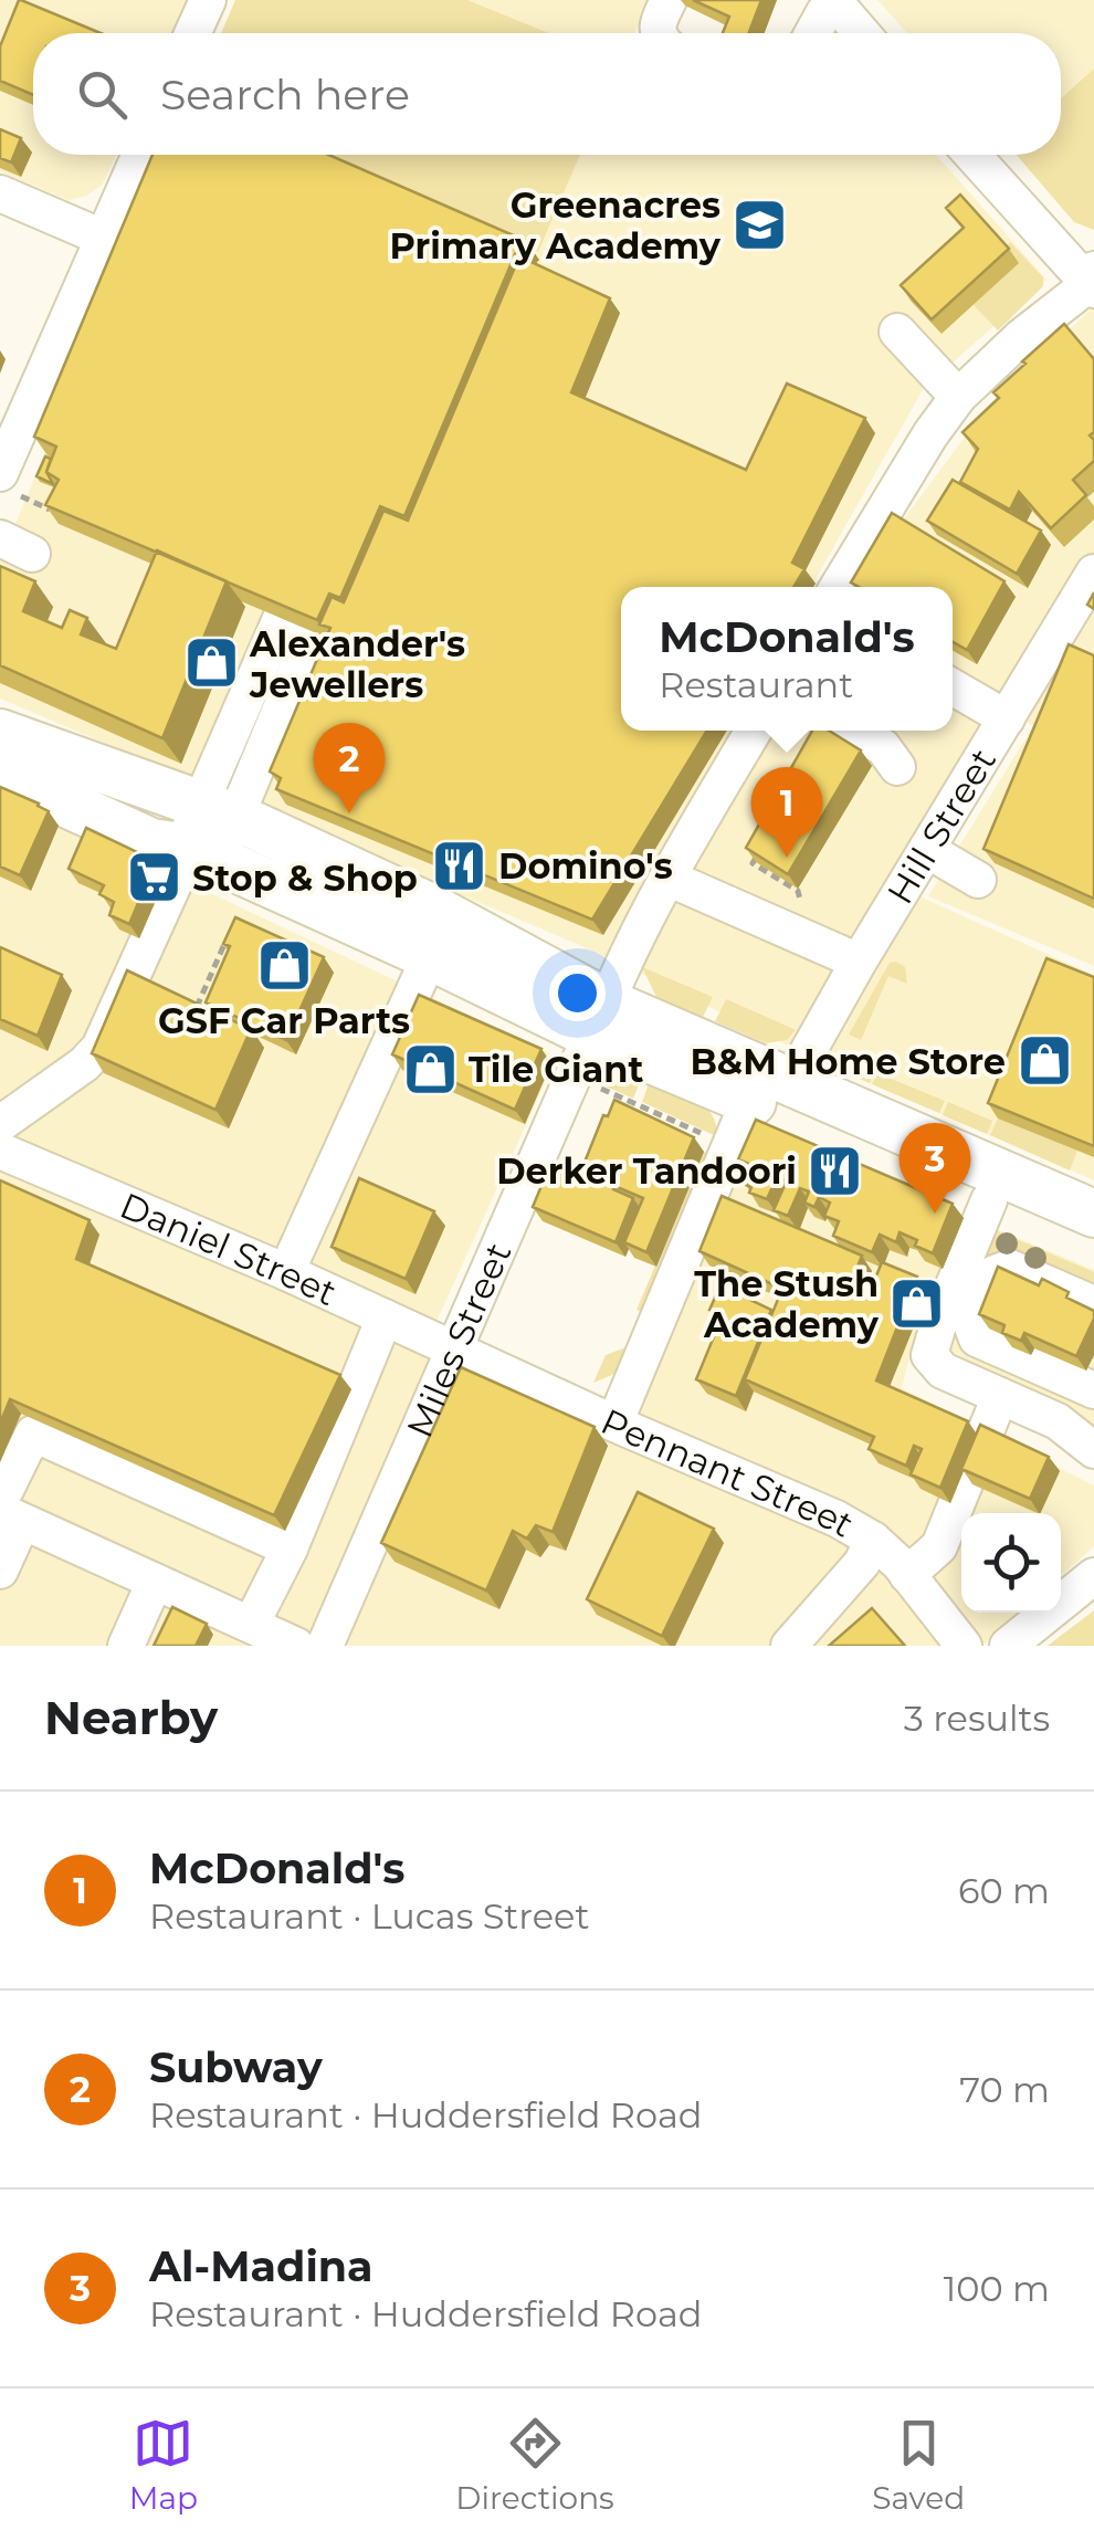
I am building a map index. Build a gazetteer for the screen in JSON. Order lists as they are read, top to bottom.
{
  "streets": {
    "street": [
      "Hill Street",
      "Daniel Street",
      "Miles Street",
      "Pennant Street"
    ]
  },
  "crossings": [
    ["Hill Street", "Pennant Street"],
    ["Daniel Street", "Miles Street"],
    ["Daniel Street", "Pennant Street"],
    ["Miles Street", "Pennant Street"]
  ],
  "places": {
    "school or university": ["Greenacres Primary Academy"],
    "shop": [
      "Alexander's Jewellers",
      "GSF Car Parts",
      "B&M Home Store",
      "Tile Giant",
      "The Stush Academy"
    ],
    "restaurant": ["Domino's", "Derker Tandoori"],
    "supermarket": ["Stop & Shop"]
  },
  "page": {
    "search": "Search here",
    "popup": ["McDonald's", "Restaurant"],
    "pins": ["2", "1", "3"],
    "heading": ["Nearby", "3 results"],
    "list": [
      {
        "mark": "1",
        "name": "McDonald's",
        "note": "Restaurant · Lucas Street",
        "value": "60 m"
      },
      {
        "mark": "2",
        "name": "Subway",
        "note": "Restaurant · Huddersfield Road",
        "value": "70 m"
      },
      {
        "mark": "3",
        "name": "Al-Madina",
        "note": "Restaurant · Huddersfield Road",
        "value": "100 m"
      }
    ],
    "nav": ["Map", "Directions", "Saved"]
  }
}
